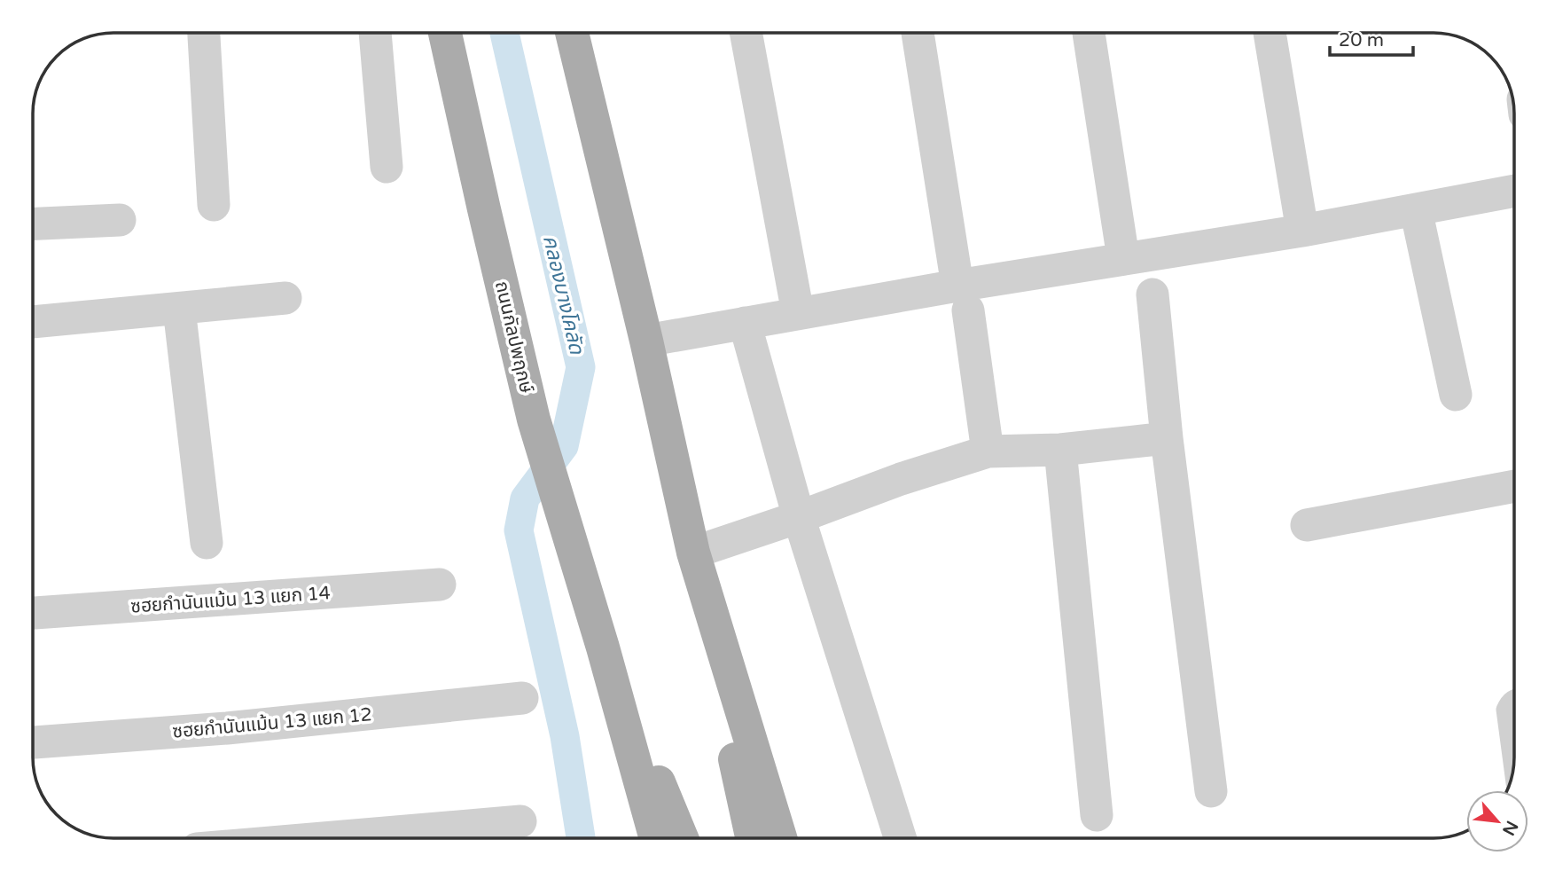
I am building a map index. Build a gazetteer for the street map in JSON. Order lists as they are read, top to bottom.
{
  "streets": {
    "main road": ["ถนนกัลปพฤกษ์"],
    "street": ["ซฮยกำนันแม้น 13 แยก 14", "ซฮยกำนันแม้น 13 แยก 12"]
  },
  "water": ["คลองบางโคลัด"],
  "scale_bar": "20 m",
  "north": "bottom right"
}
